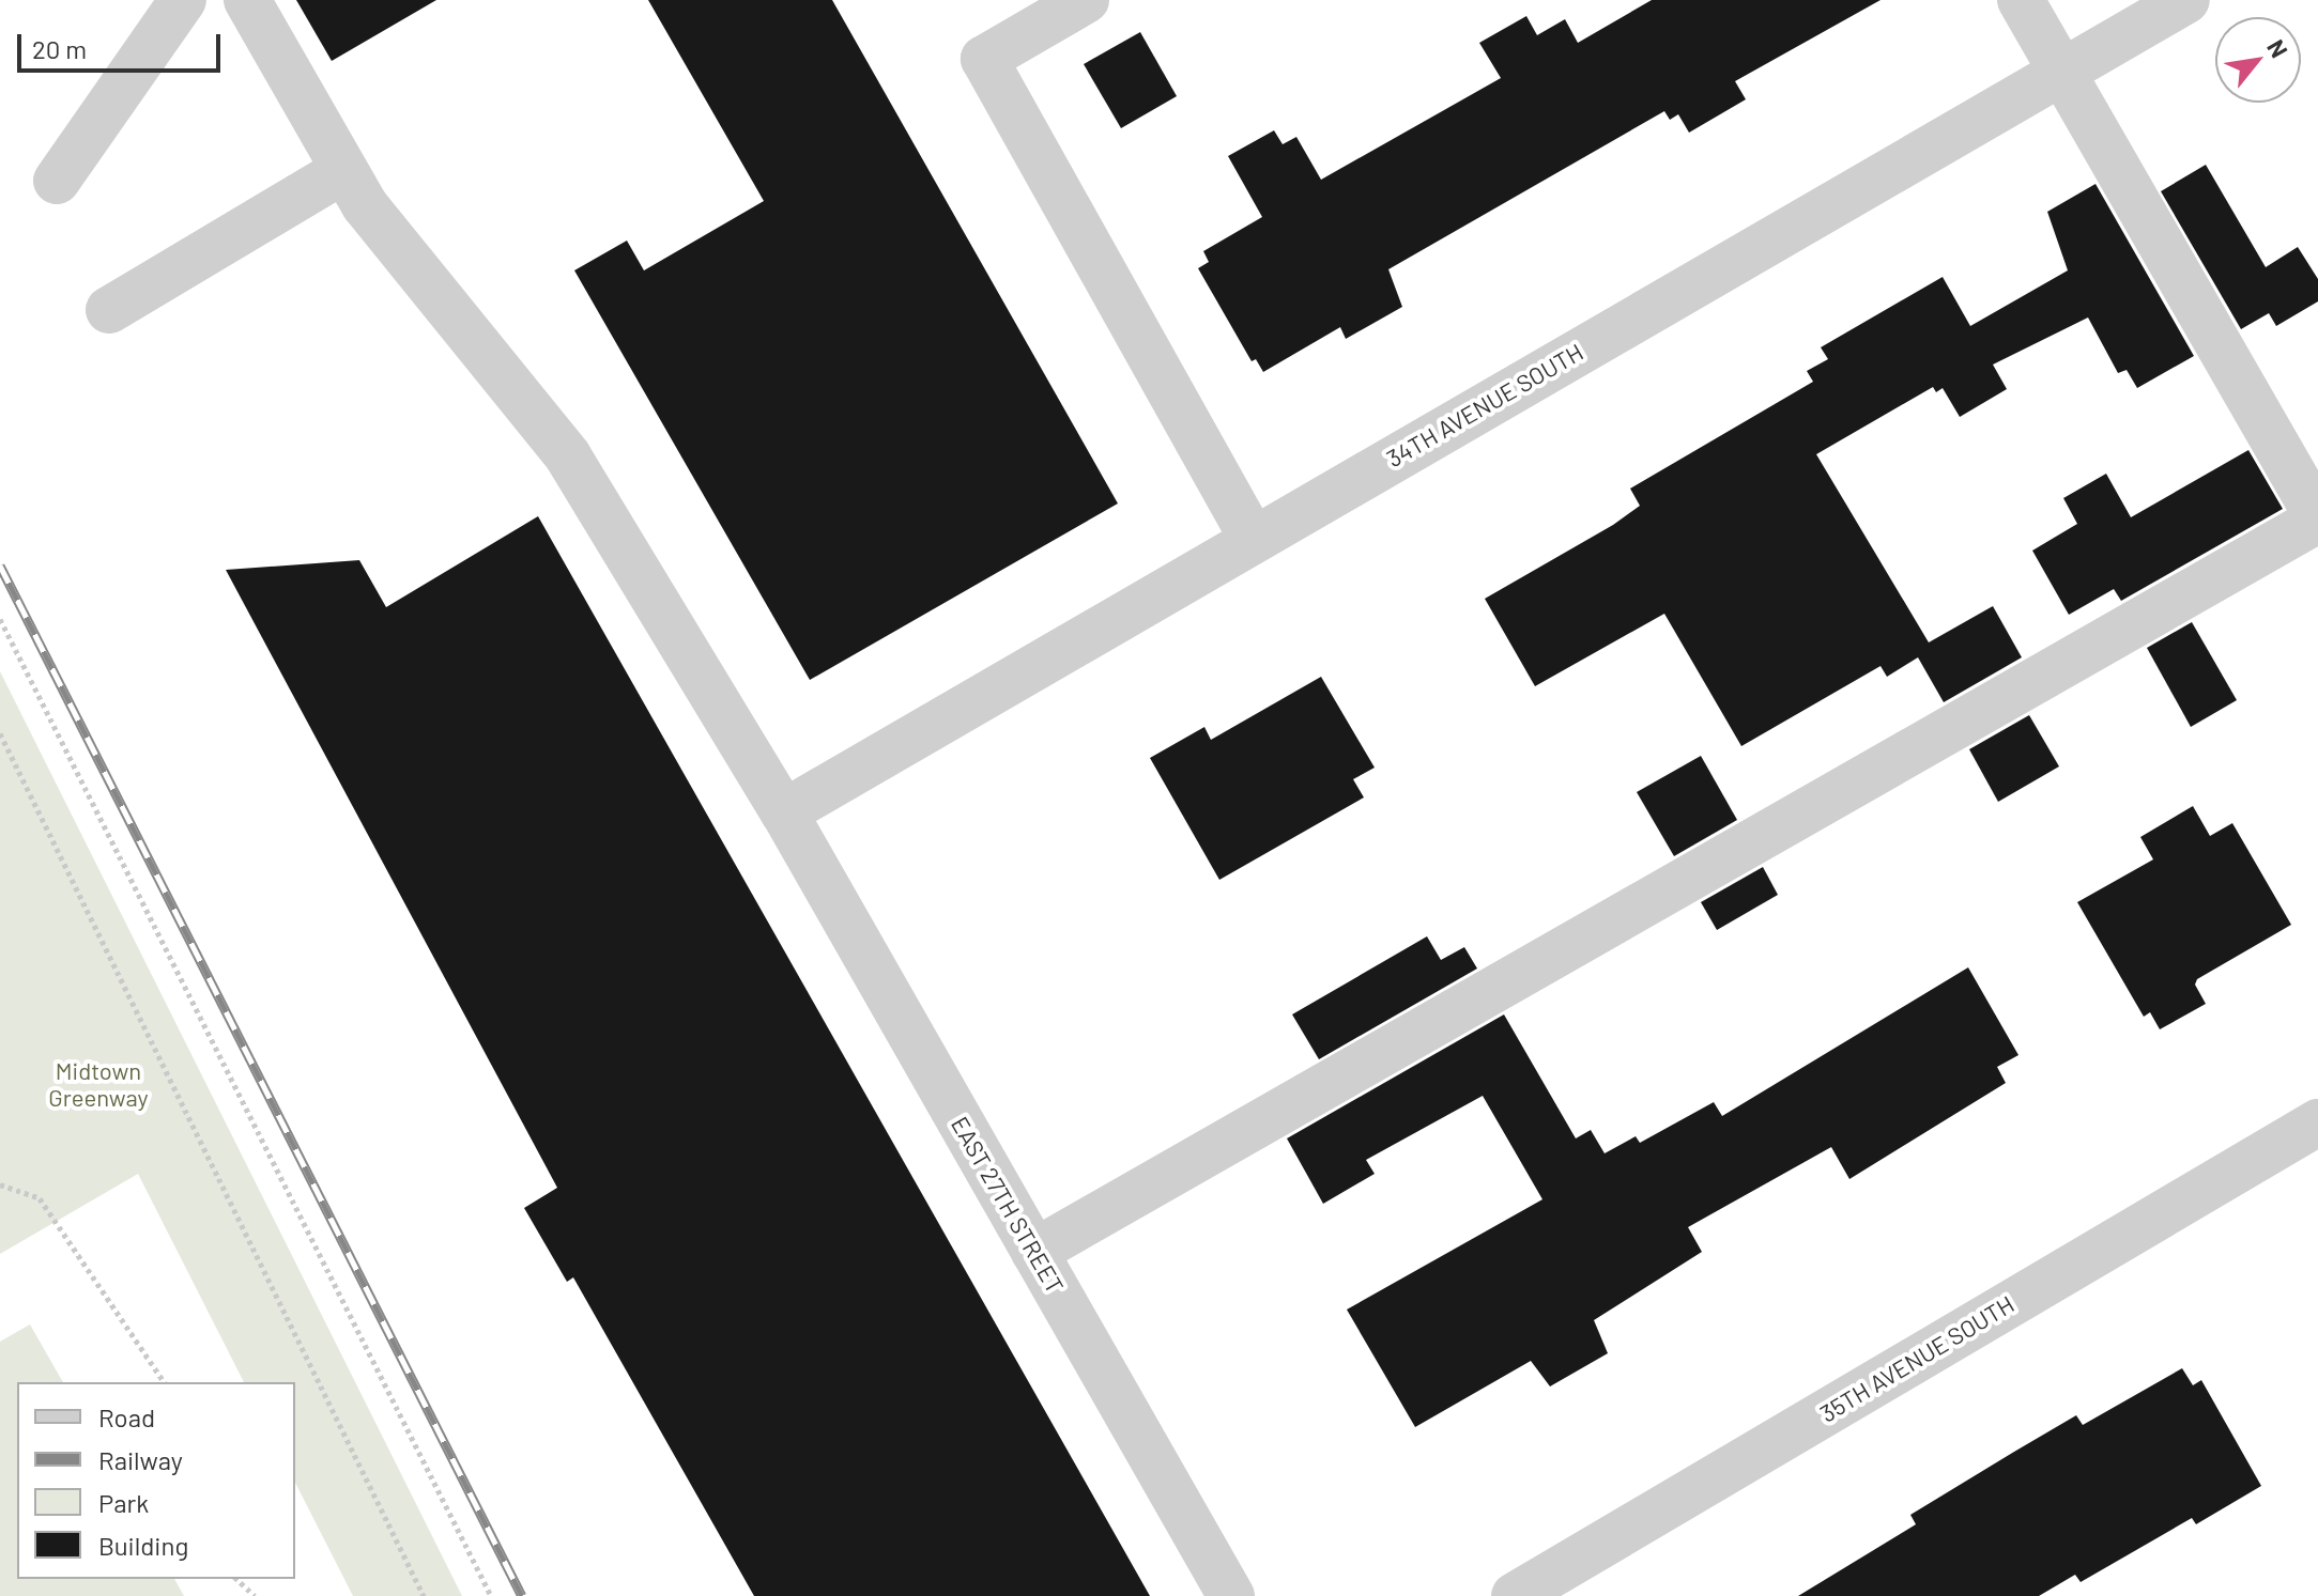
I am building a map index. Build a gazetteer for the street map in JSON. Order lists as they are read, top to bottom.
{
  "streets": {
    "street": ["34TH AVENUE SOUTH", "EAST 27TH STREET", "35TH AVENUE SOUTH"]
  },
  "crossings": [
    ["34TH AVENUE SOUTH", "EAST 27TH STREET"]
  ],
  "parks": ["Midtown Greenway"],
  "legend": [
    "Road",
    "Railway",
    "Park",
    "Building"
  ],
  "scale_bar": "20 m",
  "north": "top right"
}
